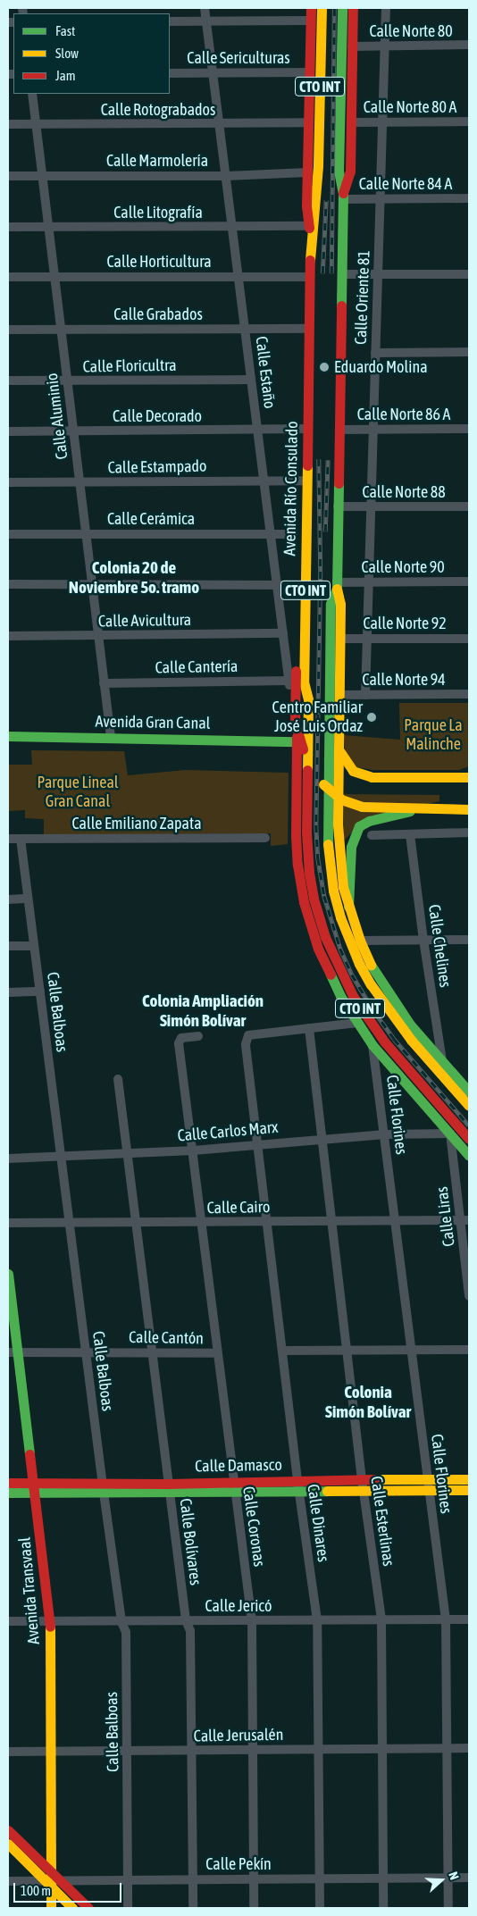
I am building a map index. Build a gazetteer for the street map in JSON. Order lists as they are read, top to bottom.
{
  "streets": {
    "main road": [
      "CTO INT",
      "Avenida Río Consulado",
      "Avenida Gran Canal",
      "Calle Damasco",
      "Avenida Transvaal"
    ],
    "street": [
      "Calle Norte 80",
      "Calle Sericulturas",
      "Calle Norte 80 A",
      "Calle Rotograbados",
      "Calle Marmolería",
      "Calle Norte 84 A",
      "Calle Litografía",
      "Calle Horticultura",
      "Calle Oriente 81",
      "Calle Grabados",
      "Calle Floricultra",
      "Calle Estaño",
      "Calle Norte 86 A",
      "Calle Aluminio",
      "Calle Decorado",
      "Calle Estampado",
      "Calle Norte 88",
      "Calle Cerámica",
      "Calle Norte 90",
      "Calle Avicultura",
      "Calle Norte 92",
      "Calle Cantería",
      "Calle Norte 94",
      "Calle Emiliano Zapata",
      "Calle Chelines",
      "Calle Balboas",
      "Calle Florines",
      "Calle Carlos Marx",
      "Calle Cairo",
      "Calle Liras",
      "Calle Cantón",
      "Calle Esterlinas",
      "Calle Dinares",
      "Calle Coronas",
      "Calle Bolívares",
      "Calle Jericó",
      "Calle Jerusalén",
      "Calle Pekín"
    ]
  },
  "crossings": [
    ["Calle Norte 80", "CTO INT"],
    ["Calle Norte 80", "Calle Oriente 81"],
    ["Calle Sericulturas", "Calle Estaño"],
    ["Calle Sericulturas", "Avenida Río Consulado"],
    ["CTO INT", "Calle Norte 80 A"],
    ["CTO INT", "Calle Norte 84 A"],
    ["CTO INT", "Calle Norte 86 A"],
    ["CTO INT", "Avenida Río Consulado"],
    ["CTO INT", "Calle Norte 88"],
    ["CTO INT", "Calle Norte 90"],
    ["CTO INT", "Calle Norte 92"],
    ["CTO INT", "Calle Norte 94"],
    ["CTO INT", "Calle Chelines"],
    ["CTO INT", "Calle Florines"],
    ["CTO INT", "Calle Carlos Marx"],
    ["CTO INT", "Calle Liras"],
    ["Calle Norte 80 A", "Calle Oriente 81"],
    ["Calle Rotograbados", "Calle Estaño"],
    ["Calle Rotograbados", "Calle Aluminio"],
    ["Calle Rotograbados", "Avenida Río Consulado"],
    ["Calle Marmolería", "Calle Estaño"],
    ["Calle Marmolería", "Calle Aluminio"],
    ["Calle Marmolería", "Avenida Río Consulado"],
    ["Calle Norte 84 A", "Calle Oriente 81"],
    ["Calle Litografía", "Calle Estaño"],
    ["Calle Litografía", "Calle Aluminio"],
    ["Calle Litografía", "Avenida Río Consulado"],
    ["Calle Horticultura", "Calle Estaño"],
    ["Calle Horticultura", "Calle Aluminio"],
    ["Calle Horticultura", "Avenida Río Consulado"],
    ["Calle Oriente 81", "Calle Norte 86 A"],
    ["Calle Oriente 81", "Calle Norte 88"],
    ["Calle Oriente 81", "Calle Norte 90"],
    ["Calle Oriente 81", "Calle Norte 92"],
    ["Calle Oriente 81", "Calle Norte 94"],
    ["Calle Grabados", "Calle Estaño"],
    ["Calle Grabados", "Calle Aluminio"],
    ["Calle Grabados", "Avenida Río Consulado"],
    ["Calle Floricultra", "Calle Estaño"],
    ["Calle Floricultra", "Calle Aluminio"],
    ["Calle Estaño", "Calle Decorado"],
    ["Calle Estaño", "Calle Estampado"],
    ["Calle Estaño", "Avenida Río Consulado"],
    ["Calle Estaño", "Calle Cerámica"],
    ["Calle Estaño", "Calle Avicultura"],
    ["Calle Estaño", "Calle Cantería"],
    ["Calle Estaño", "Avenida Gran Canal"],
    ["Calle Aluminio", "Calle Decorado"],
    ["Calle Aluminio", "Calle Estampado"],
    ["Calle Aluminio", "Calle Cerámica"],
    ["Calle Aluminio", "Calle Avicultura"],
    ["Calle Aluminio", "Calle Cantería"],
    ["Calle Aluminio", "Avenida Gran Canal"],
    ["Calle Decorado", "Avenida Río Consulado"],
    ["Calle Estampado", "Avenida Río Consulado"],
    ["Avenida Río Consulado", "Avenida Gran Canal"],
    ["Calle Emiliano Zapata", "Calle Balboas"],
    ["Calle Balboas", "Calle Carlos Marx"],
    ["Calle Balboas", "Calle Cairo"],
    ["Calle Balboas", "Calle Cantón"],
    ["Calle Balboas", "Calle Damasco"],
    ["Calle Balboas", "Calle Jericó"],
    ["Calle Balboas", "Calle Jerusalén"],
    ["Calle Balboas", "Calle Pekín"],
    ["Calle Florines", "Calle Carlos Marx"],
    ["Calle Florines", "Calle Cairo"],
    ["Calle Florines", "Calle Damasco"],
    ["Calle Florines", "Calle Jericó"],
    ["Calle Florines", "Calle Jerusalén"],
    ["Calle Florines", "Calle Pekín"],
    ["Calle Carlos Marx", "Calle Liras"],
    ["Calle Carlos Marx", "Calle Esterlinas"],
    ["Calle Carlos Marx", "Calle Dinares"],
    ["Calle Carlos Marx", "Calle Coronas"],
    ["Calle Carlos Marx", "Calle Bolívares"],
    ["Calle Cairo", "Calle Liras"],
    ["Calle Cairo", "Calle Esterlinas"],
    ["Calle Cairo", "Calle Dinares"],
    ["Calle Cairo", "Calle Coronas"],
    ["Calle Cairo", "Calle Bolívares"],
    ["Calle Cantón", "Calle Coronas"],
    ["Calle Cantón", "Calle Bolívares"],
    ["Calle Cantón", "Avenida Transvaal"],
    ["Calle Damasco", "Calle Esterlinas"],
    ["Calle Damasco", "Calle Dinares"],
    ["Calle Damasco", "Calle Coronas"],
    ["Calle Damasco", "Calle Bolívares"],
    ["Calle Damasco", "Avenida Transvaal"],
    ["Calle Esterlinas", "Calle Dinares"],
    ["Calle Esterlinas", "Calle Jericó"],
    ["Calle Esterlinas", "Calle Jerusalén"],
    ["Calle Esterlinas", "Calle Pekín"],
    ["Calle Dinares", "Calle Jericó"],
    ["Calle Dinares", "Calle Jerusalén"],
    ["Calle Dinares", "Calle Pekín"],
    ["Calle Coronas", "Calle Jericó"],
    ["Calle Coronas", "Calle Jerusalén"],
    ["Calle Coronas", "Calle Pekín"],
    ["Calle Bolívares", "Calle Jericó"],
    ["Calle Bolívares", "Calle Jerusalén"],
    ["Calle Bolívares", "Calle Pekín"],
    ["Avenida Transvaal", "Calle Jericó"],
    ["Avenida Transvaal", "Calle Jerusalén"],
    ["Avenida Transvaal", "Calle Pekín"]
  ],
  "districts": ["Colonia 20 de Noviembre 5o. tramo", "Colonia Ampliación Simón Bolívar", "Colonia Simón Bolívar"],
  "parks": ["Parque La Malinche", "Parque Lineal Gran Canal"],
  "places": ["Eduardo Molina", "Centro Familiar José Luis Ordaz"],
  "legend": ["Fast", "Slow", "Jam"],
  "scale_bar": "100 m",
  "north": "right"
}
